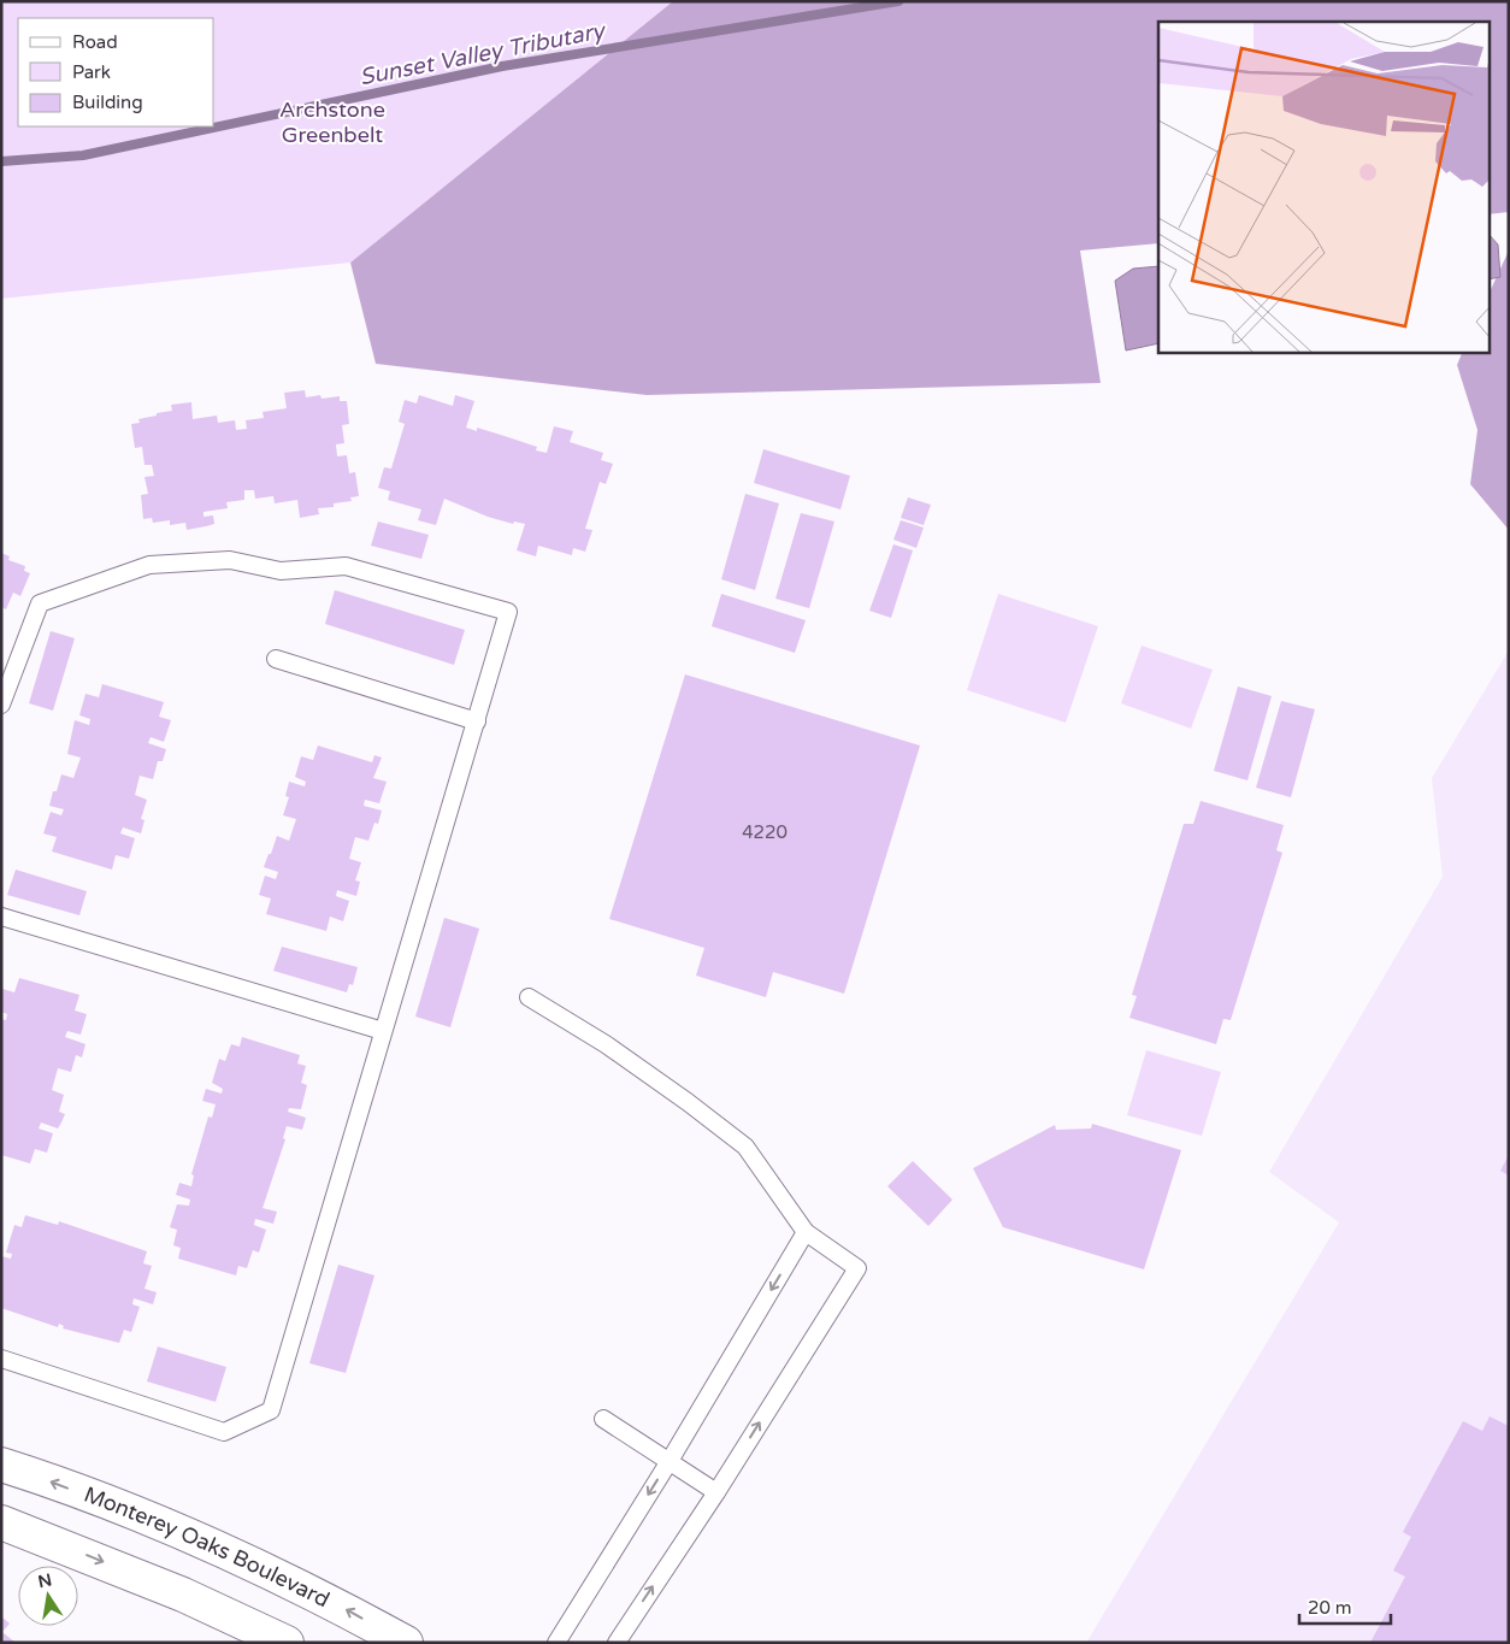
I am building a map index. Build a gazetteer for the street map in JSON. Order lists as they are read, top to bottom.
{
  "streets": {
    "street": ["Monterey Oaks Boulevard"]
  },
  "water": ["Sunset Valley Tributary"],
  "parks": ["Archstone Greenbelt"],
  "house_numbers": ["4220"],
  "legend": ["Road", "Park", "Building"],
  "scale_bar": "20 m",
  "north": "top"
}
